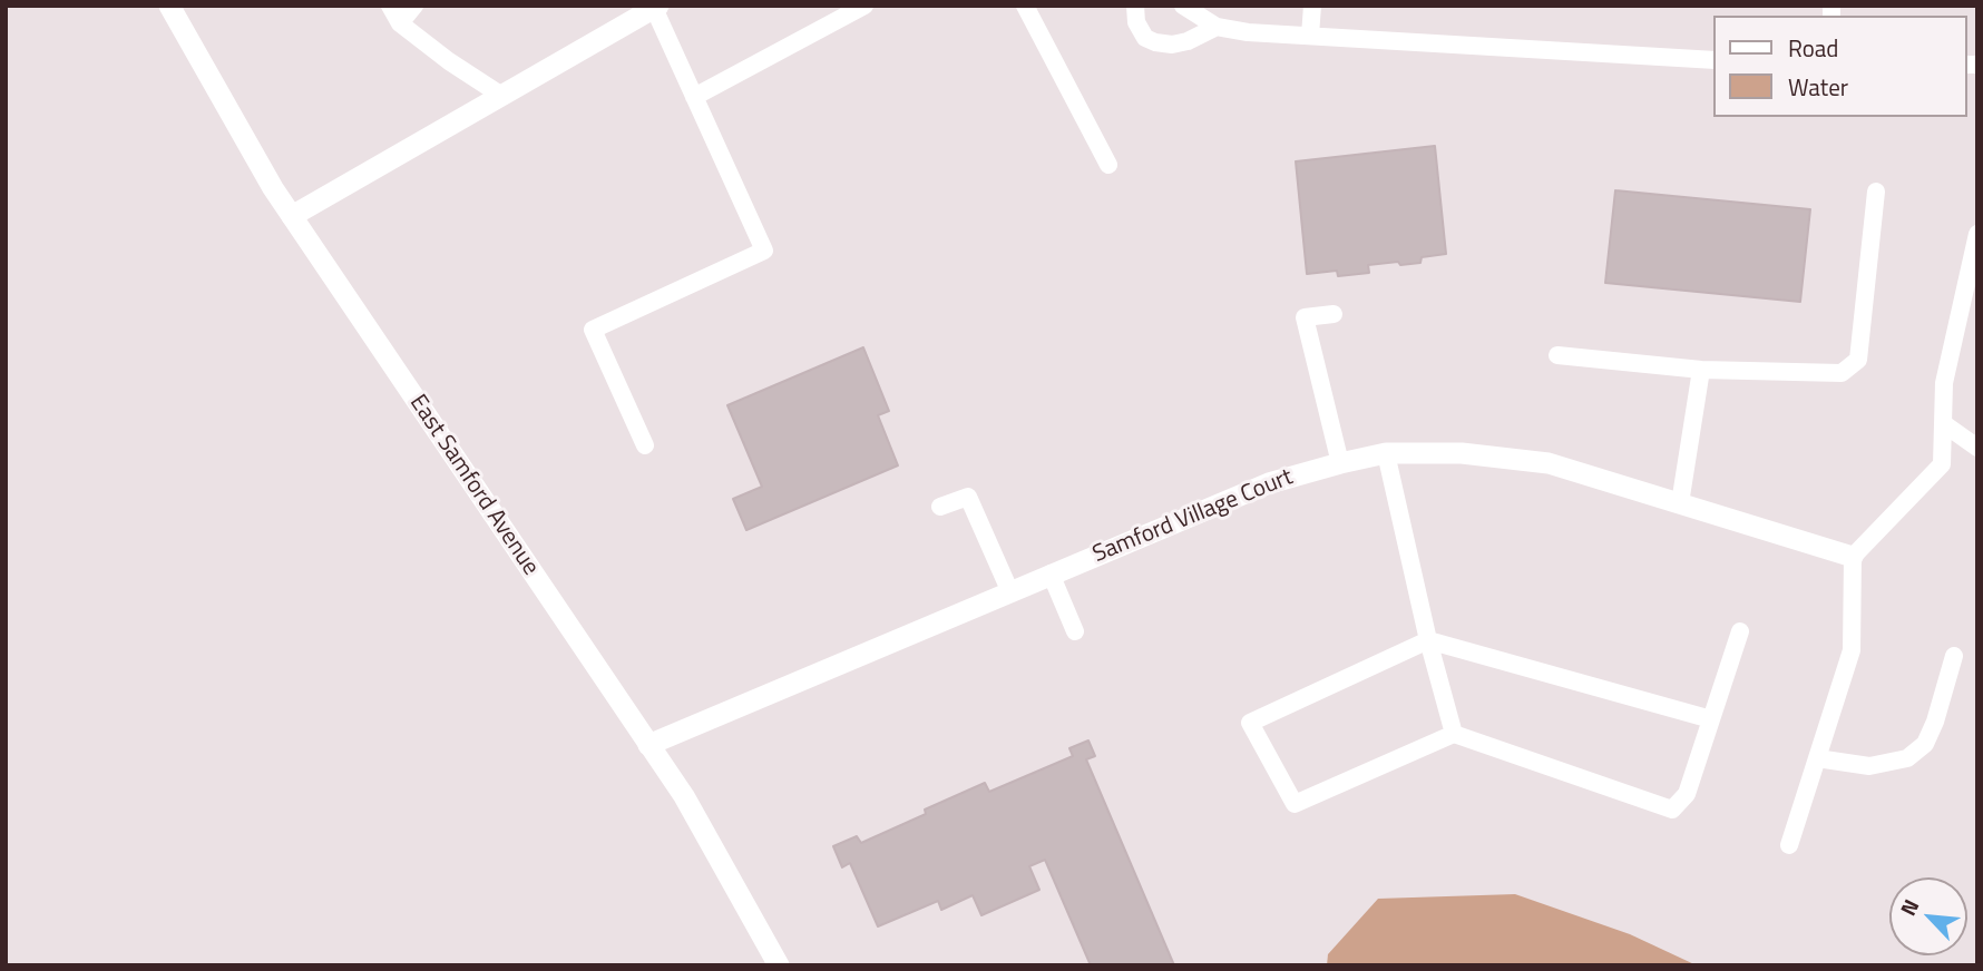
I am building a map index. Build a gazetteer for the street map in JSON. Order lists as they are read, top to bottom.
{
  "streets": {
    "street": ["East Samford Avenue", "Samford Village Court"]
  },
  "crossings": [
    ["East Samford Avenue", "Samford Village Court"]
  ],
  "legend": ["Road", "Water"],
  "north": "top left"
}
